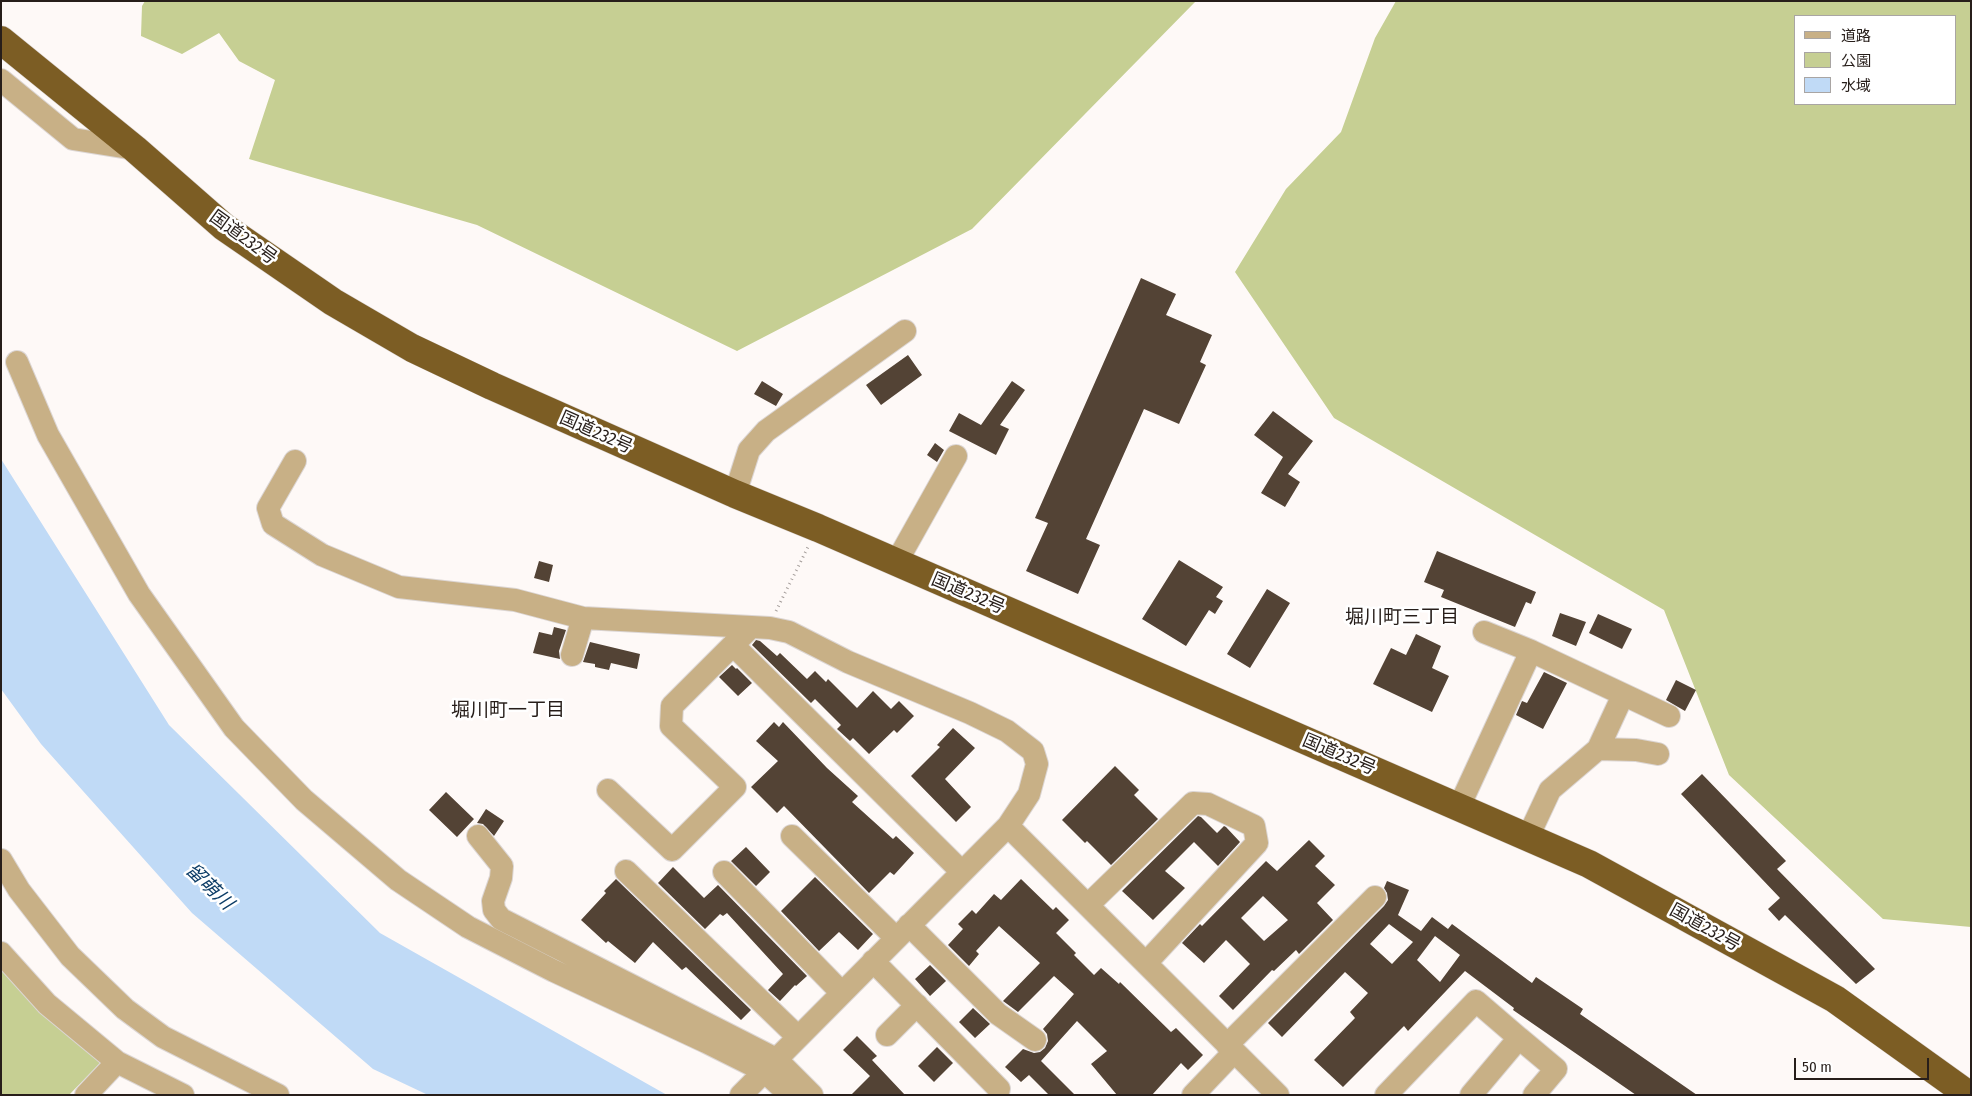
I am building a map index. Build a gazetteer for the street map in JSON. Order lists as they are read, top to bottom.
{
  "streets": {
    "highway": ["国道232号"]
  },
  "districts": ["堀川町三丁目", "堀川町一丁目"],
  "water": ["留萌川"],
  "legend": ["道路", "公園", "水域"],
  "scale_bar": "50 m"
}
